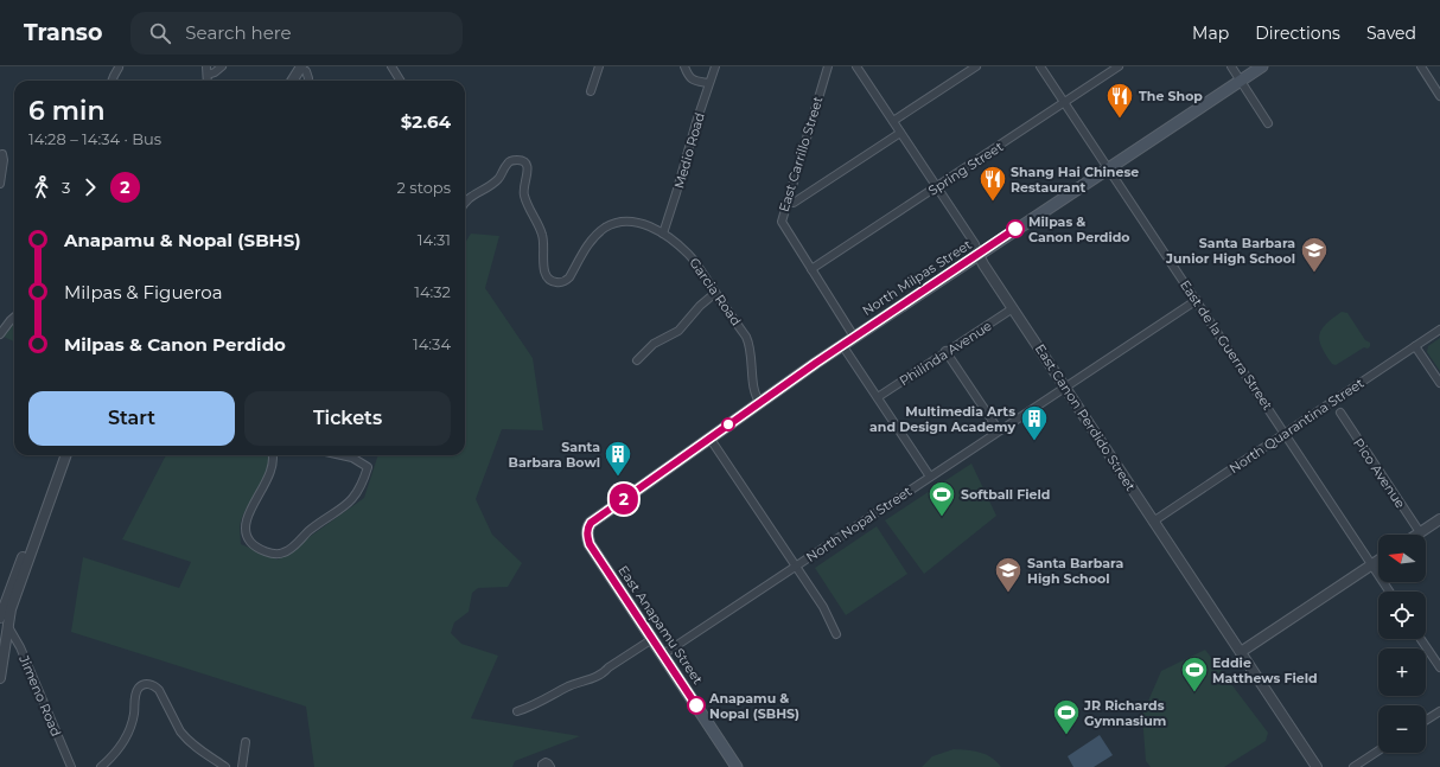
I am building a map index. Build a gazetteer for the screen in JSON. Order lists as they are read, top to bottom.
{
  "streets": {
    "main road": ["North Milpas Street", "East Anapamu Street"],
    "street": [
      "Medio Road",
      "East Carrillo Street",
      "Spring Street",
      "Garcia Road",
      "East de la Guerra Street",
      "Philinda Avenue",
      "East Canon Perdido Street",
      "North Quarantina Street",
      "Pico Avenue",
      "North Nopal Street",
      "Jimeno Road"
    ]
  },
  "crossings": [
    ["Medio Road", "Garcia Road"],
    ["East Carrillo Street", "Spring Street"],
    ["East Carrillo Street", "North Milpas Street"],
    ["Spring Street", "East de la Guerra Street"],
    ["Spring Street", "East Canon Perdido Street"],
    ["North Milpas Street", "Garcia Road"],
    ["North Milpas Street", "East de la Guerra Street"],
    ["North Milpas Street", "East Canon Perdido Street"],
    ["North Milpas Street", "East Anapamu Street"],
    ["East de la Guerra Street", "North Quarantina Street"],
    ["East de la Guerra Street", "North Nopal Street"],
    ["Philinda Avenue", "East Canon Perdido Street"],
    ["East Canon Perdido Street", "North Quarantina Street"],
    ["East Canon Perdido Street", "North Nopal Street"],
    ["North Nopal Street", "East Anapamu Street"]
  ],
  "places": {
    "restaurant": ["The Shop", "Shang Hai Chinese Restaurant"],
    "other": ["Milpas & Canon Perdido", "Anapamu & Nopal (SBHS)"],
    "school or university": ["Santa Barbara Junior High School", "Santa Barbara High School"],
    "building": ["Multimedia Arts and Design Academy", "Santa Barbara Bowl"],
    "sports": ["Softball Field", "Eddie Matthews Field", "JR Richards Gymnasium"]
  },
  "lines": ["bus line 2"],
  "north": "left",
  "page": {
    "header": "Transo",
    "search": "Search here",
    "nav": ["Map", "Directions", "Saved"],
    "on_map": "2",
    "heading": ["6 min", "14:28 – 14:34 · Bus", "$2.64"],
    "legs": ["3", "2", "2 stops"],
    "list": [
      {
        "name": "Anapamu & Nopal (SBHS)",
        "value": "14:31"
      },
      {
        "name": "Milpas & Figueroa",
        "value": "14:32"
      },
      {
        "name": "Milpas & Canon Perdido",
        "value": "14:34"
      }
    ],
    "buttons": ["Start", "Tickets"],
    "map_buttons": ["+", "−"]
  }
}
